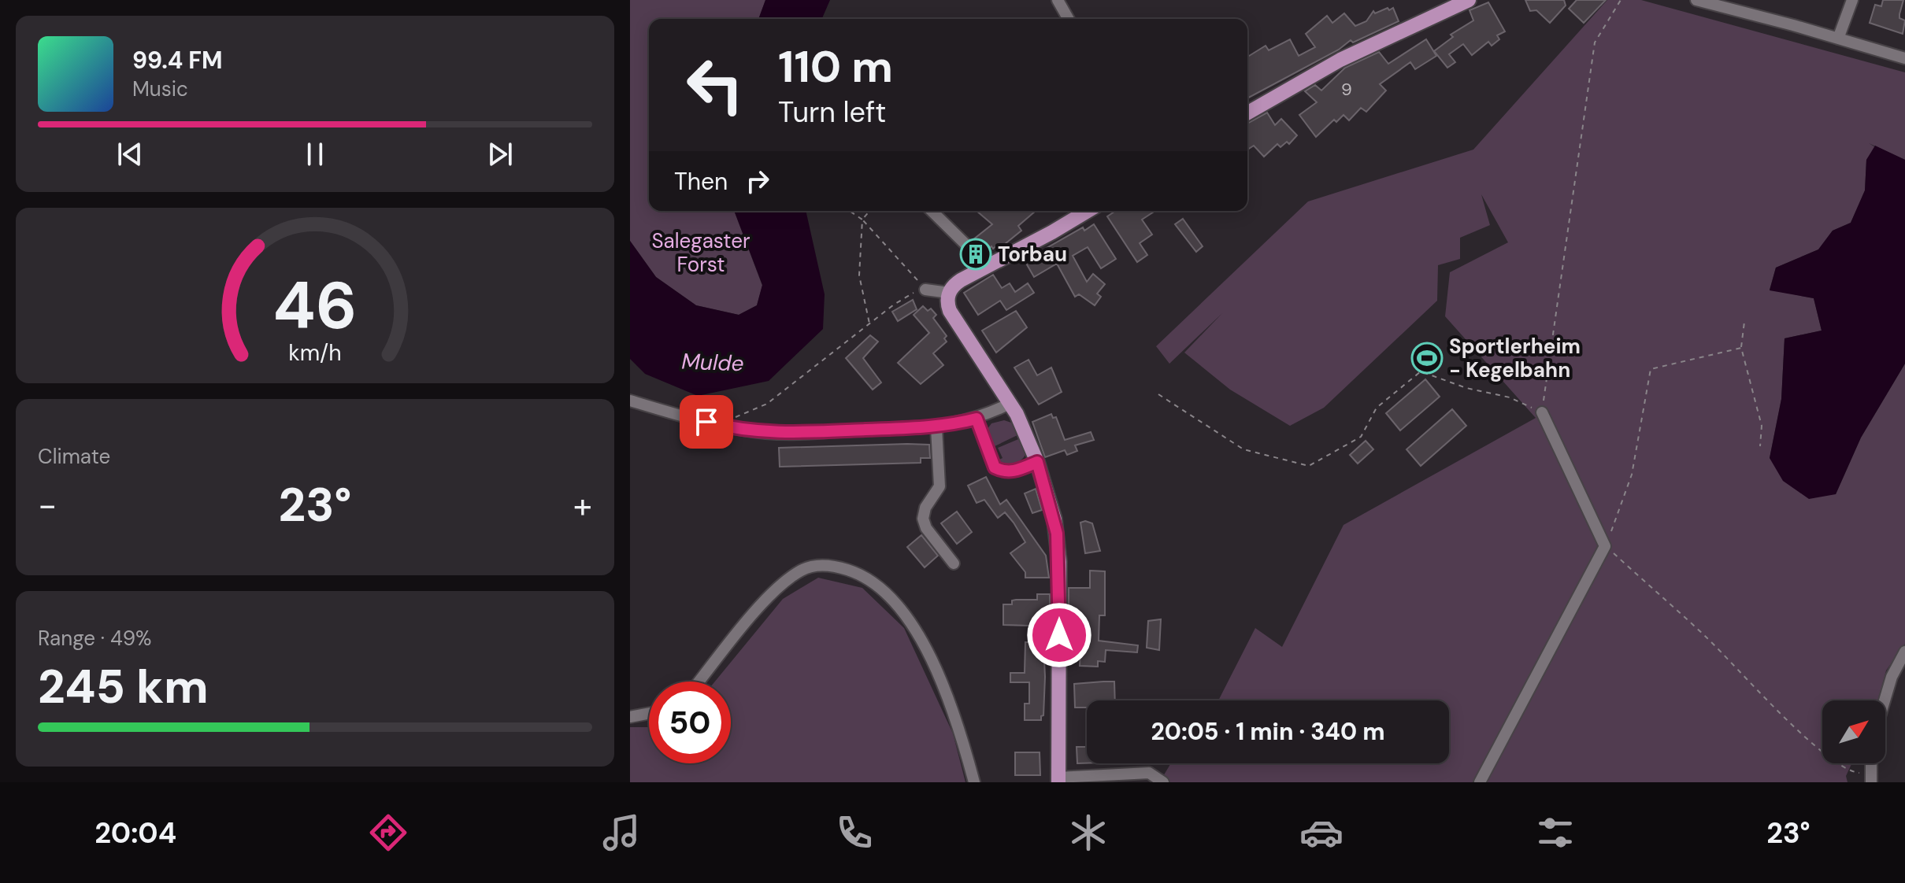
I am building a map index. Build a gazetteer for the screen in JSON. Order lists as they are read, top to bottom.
{
  "water": ["Mulde"],
  "parks": ["Salegaster Forst"],
  "places": {
    "building": ["Torbau"],
    "sports": ["Sportlerheim - Kegelbahn"]
  },
  "house_numbers": ["9"],
  "north": "top right",
  "page": {
    "turn": ["110 m", "Turn left"],
    "song": ["99.4 FM", "Music"],
    "then": "Then",
    "tile": [
      "Climate",
      ["Range · 49%", "245 km"]
    ],
    "heat": ["−", "23°", "+"],
    "limit": "50",
    "trip": "20:05 · 1 min · 340 m",
    "tabs": ["20:04", "23°"],
    "gauge": ["46", "km/h"]
  }
}
